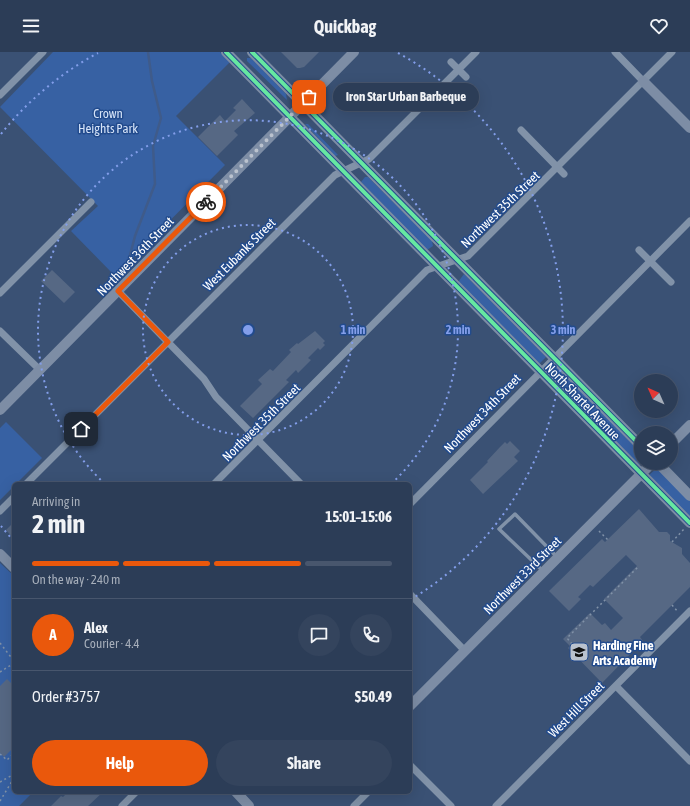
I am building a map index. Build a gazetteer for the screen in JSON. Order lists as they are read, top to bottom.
{
  "streets": {
    "street": [
      "Northwest 35th Street",
      "West Eubanks Street",
      "Northwest 36th Street",
      "North Shartel Avenue",
      "Northwest 34th Street",
      "Northwest 33rd Street",
      "West Hill Street"
    ]
  },
  "crossings": [
    ["Northwest 35th Street", "North Shartel Avenue"],
    ["West Eubanks Street", "North Shartel Avenue"],
    ["Northwest 36th Street", "North Shartel Avenue"],
    ["North Shartel Avenue", "Northwest 34th Street"],
    ["North Shartel Avenue", "Northwest 33rd Street"]
  ],
  "parks": ["Crown Heights Park"],
  "places": {
    "other": ["Iron Star Urban Barbeque"],
    "school or university": ["Harding Fine Arts Academy"]
  },
  "north": "top left",
  "page": {
    "header": "Quickbag",
    "bubble": "Iron Star Urban Barbeque",
    "heading": ["2 min", "Arriving in", "15:01–15:06"],
    "panel": [
      "Alex",
      "Courier · 4.4",
      "Order #3757",
      "$50.49"
    ],
    "bar": "On the way · 240 m",
    "round": "A",
    "buttons": ["Help", "Share"]
  },
  "rings": ["1 min", "2 min", "3 min"]
}
